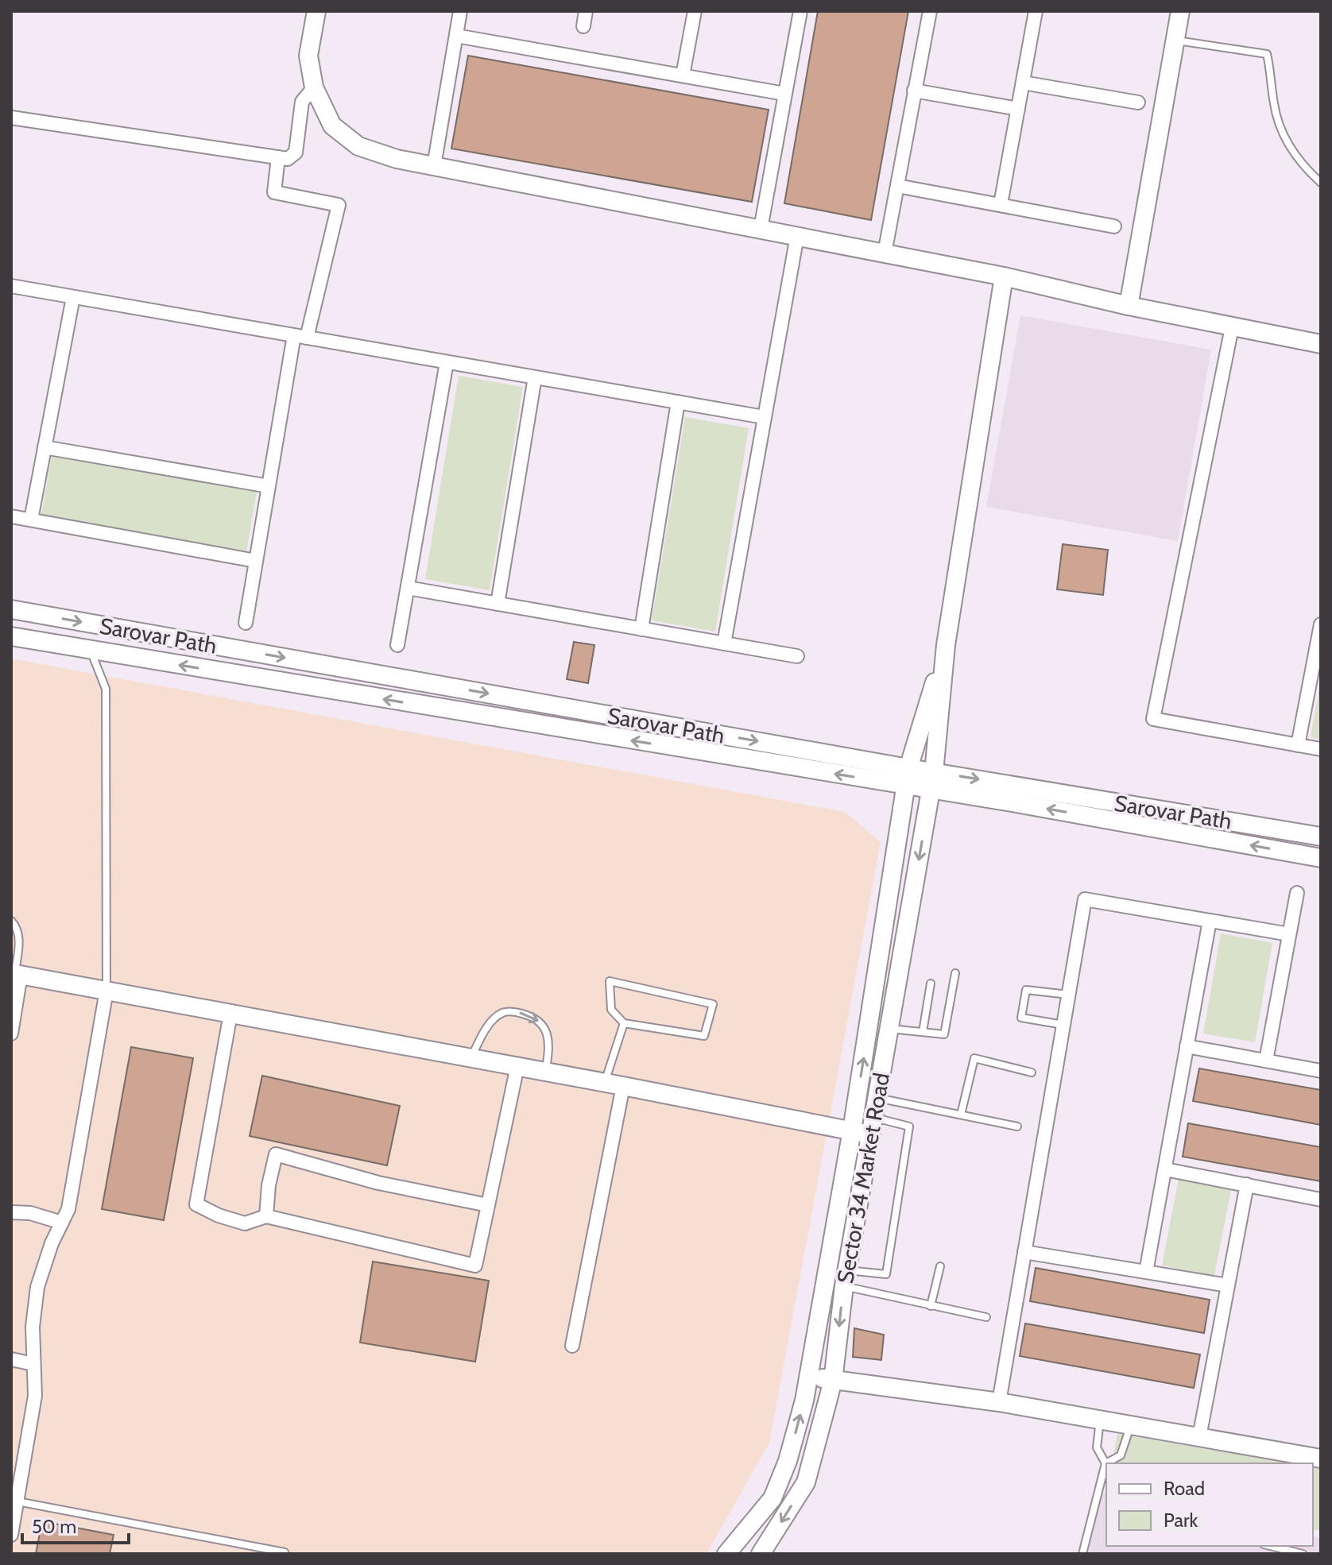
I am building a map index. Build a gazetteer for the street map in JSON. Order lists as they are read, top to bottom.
{
  "streets": {
    "street": ["Sarovar Path", "Sector 34 Market Road"]
  },
  "crossings": [
    ["Sarovar Path", "Sector 34 Market Road"]
  ],
  "legend": ["Road", "Park"],
  "scale_bar": "50 m"
}
